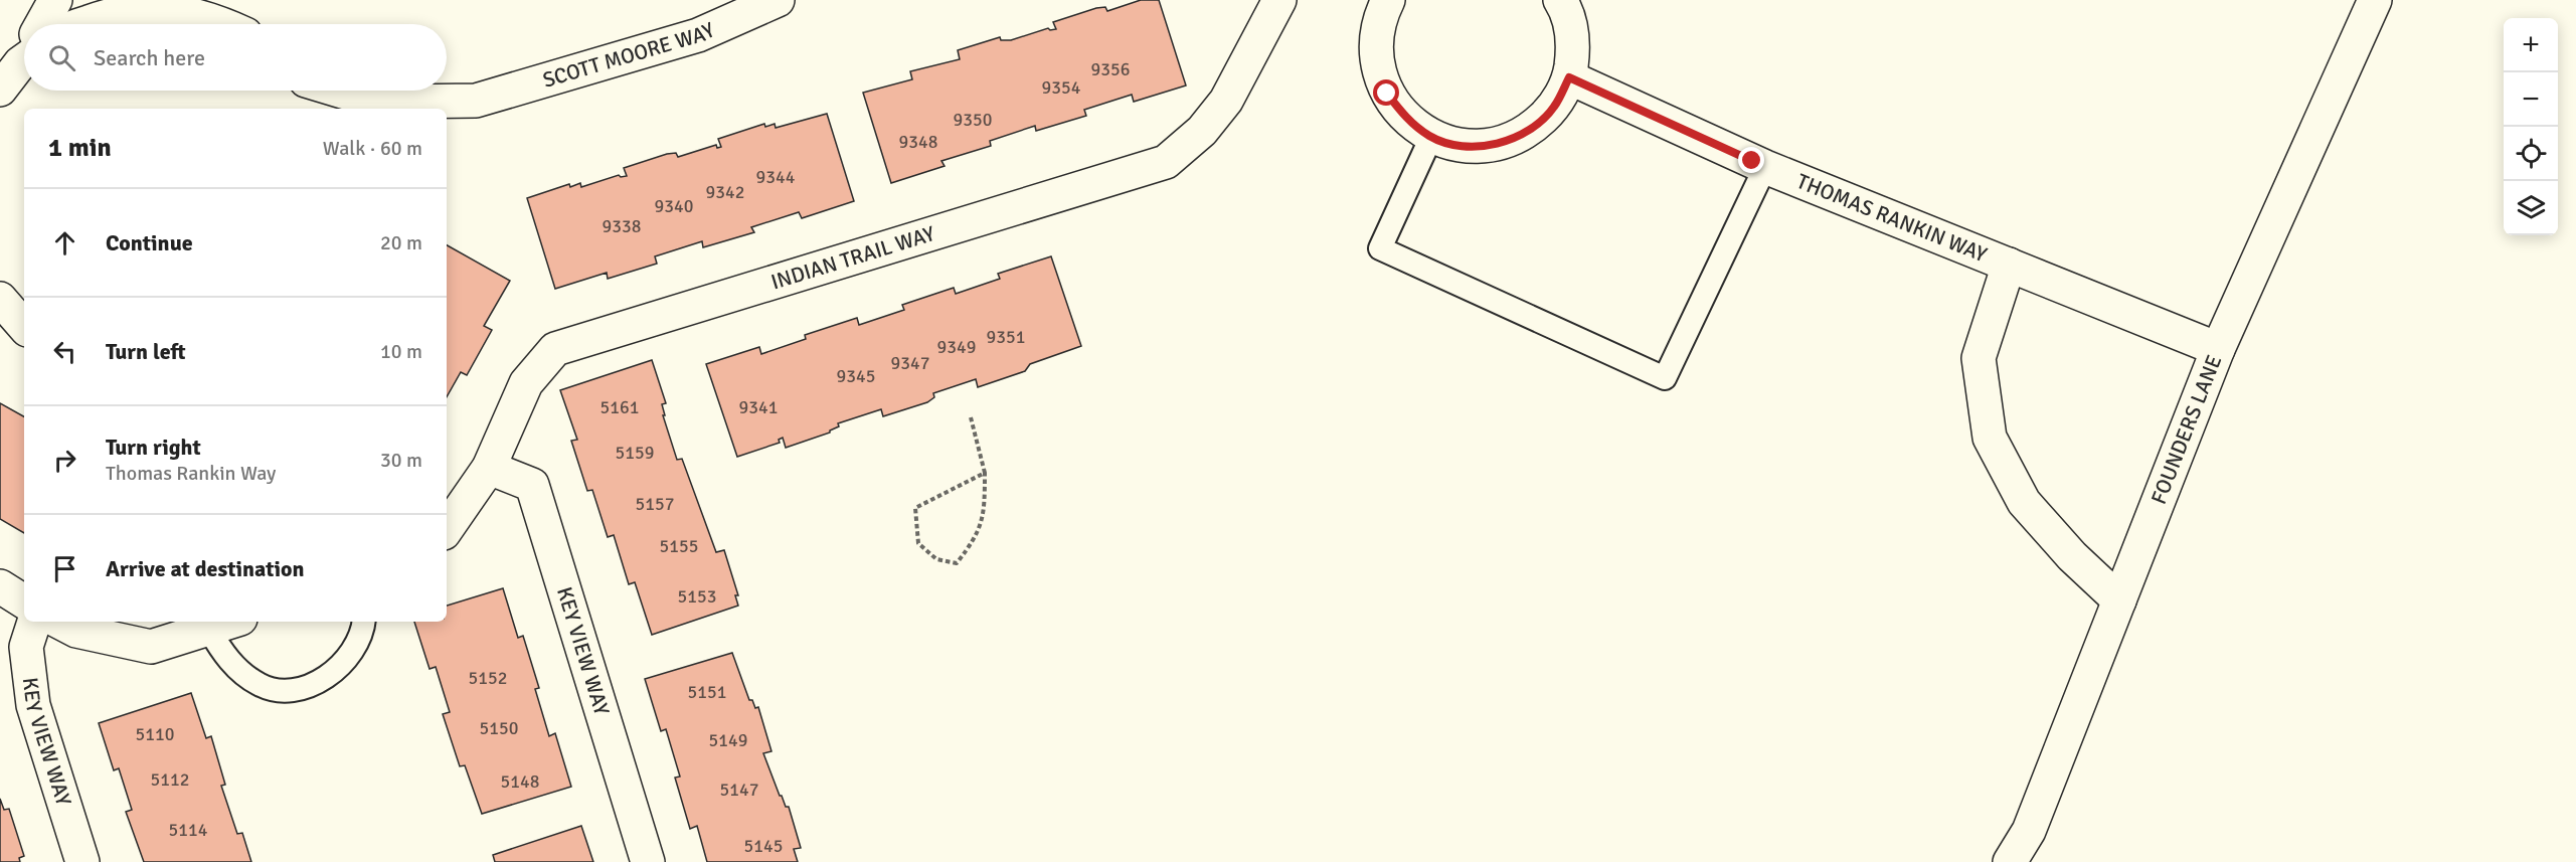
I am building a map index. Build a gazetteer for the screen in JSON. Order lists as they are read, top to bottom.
{
  "streets": {
    "street": [
      "SCOTT MOORE WAY",
      "THOMAS RANKIN WAY",
      "INDIAN TRAIL WAY",
      "FOUNDERS LANE",
      "KEY VIEW WAY"
    ]
  },
  "crossings": [
    ["THOMAS RANKIN WAY", "FOUNDERS LANE"],
    ["INDIAN TRAIL WAY", "KEY VIEW WAY"]
  ],
  "house_numbers": [
    "9356",
    "9354",
    "9350",
    "9348",
    "9344",
    "9342",
    "9340",
    "9338",
    "9351",
    "9349",
    "9347",
    "9345",
    "5161",
    "9341",
    "5159",
    "5157",
    "5155",
    "5153",
    "5152",
    "5151",
    "5150",
    "5110",
    "5149",
    "5112",
    "5148",
    "5147",
    "5114",
    "5145"
  ],
  "page": {
    "map_buttons": ["+", "−"],
    "search": "Search here",
    "heading": ["1 min", "Walk · 60 m"],
    "list": [
      ["Continue", "20 m"],
      ["Turn left", "10 m"],
      ["Turn right", "Thomas Rankin Way", "30 m"],
      "Arrive at destination"
    ]
  }
}
